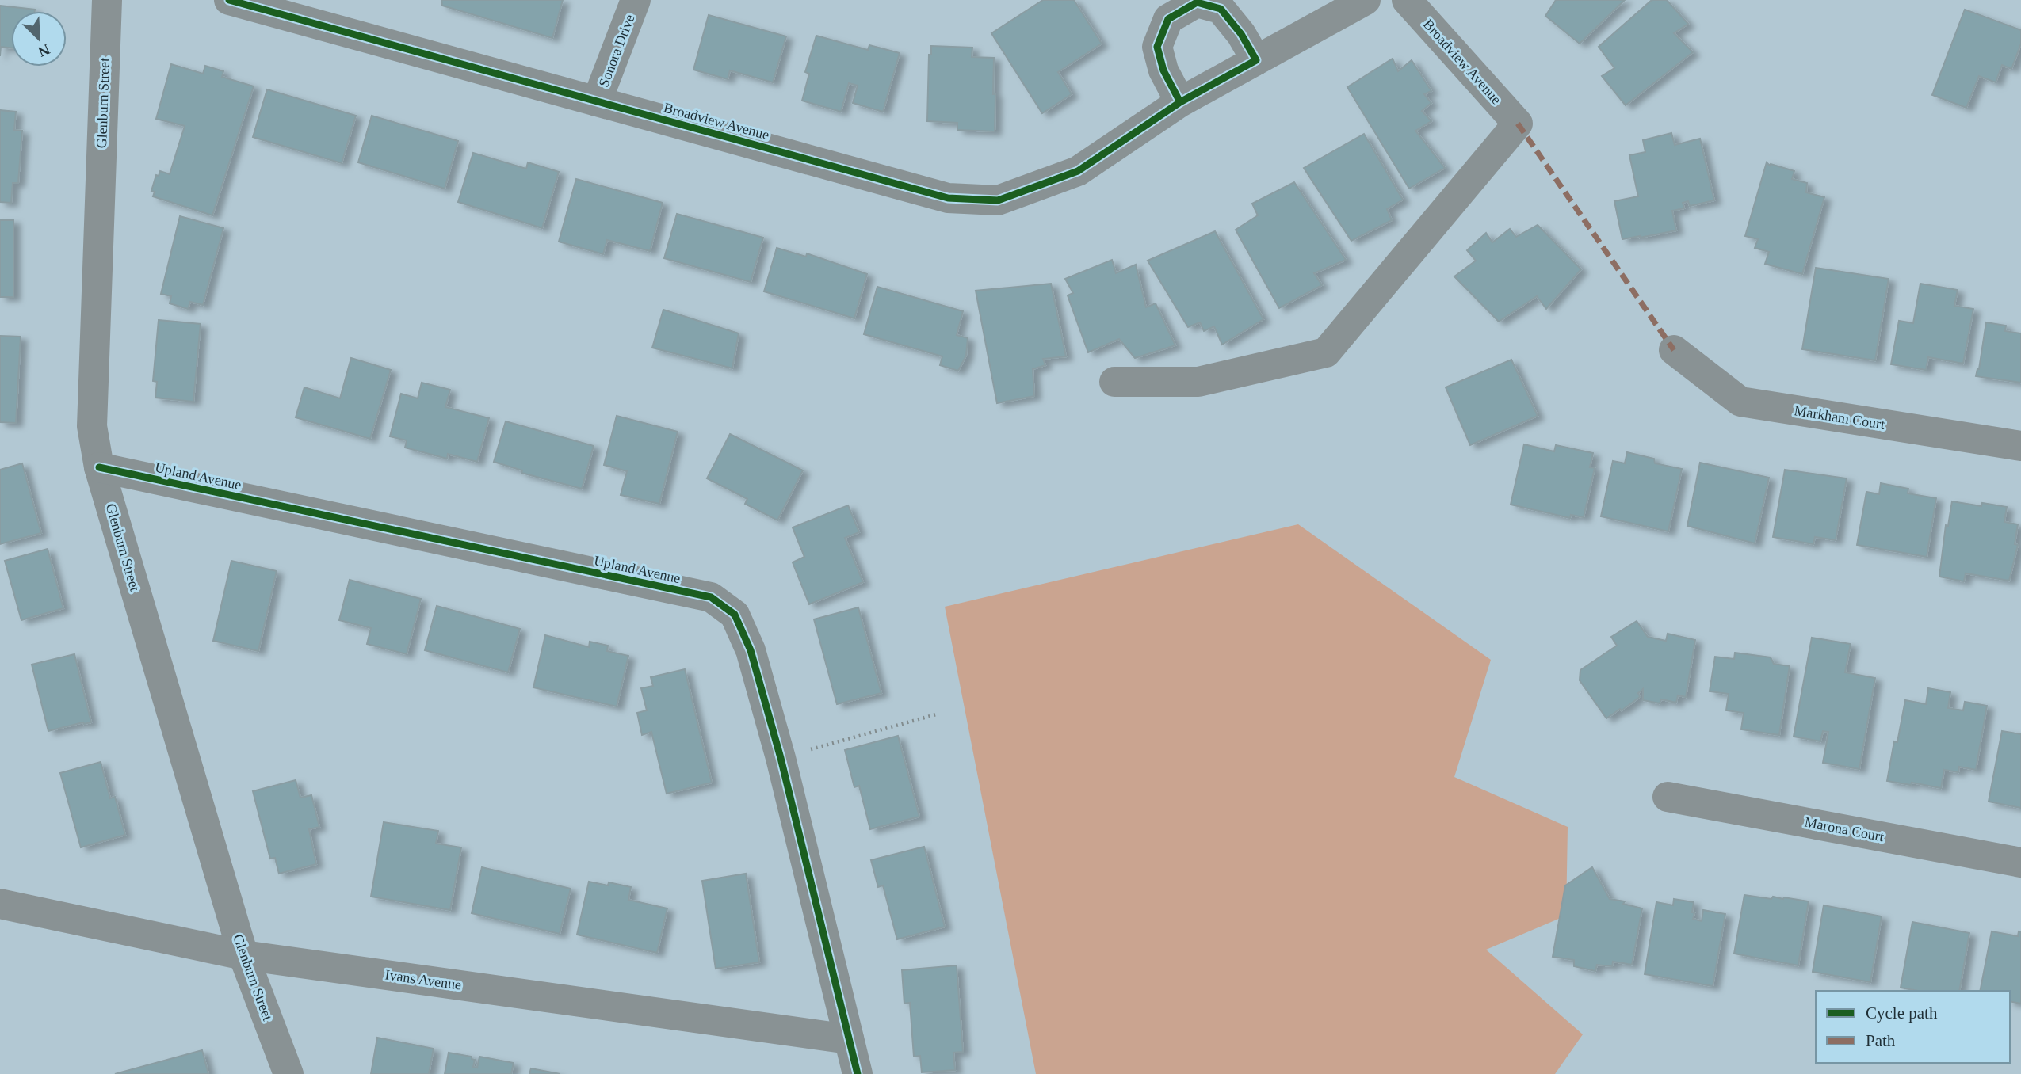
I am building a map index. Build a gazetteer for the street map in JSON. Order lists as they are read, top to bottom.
{
  "streets": {
    "street": [
      "Sonora Drive",
      "Broadview Avenue",
      "Glenburn Street",
      "Markham Court",
      "Upland Avenue",
      "Marona Court",
      "Ivans Avenue"
    ]
  },
  "crossings": [
    ["Sonora Drive", "Broadview Avenue"],
    ["Glenburn Street", "Upland Avenue"],
    ["Glenburn Street", "Ivans Avenue"],
    ["Upland Avenue", "Ivans Avenue"]
  ],
  "legend": ["Cycle path", "Path"],
  "north": "bottom right"
}
